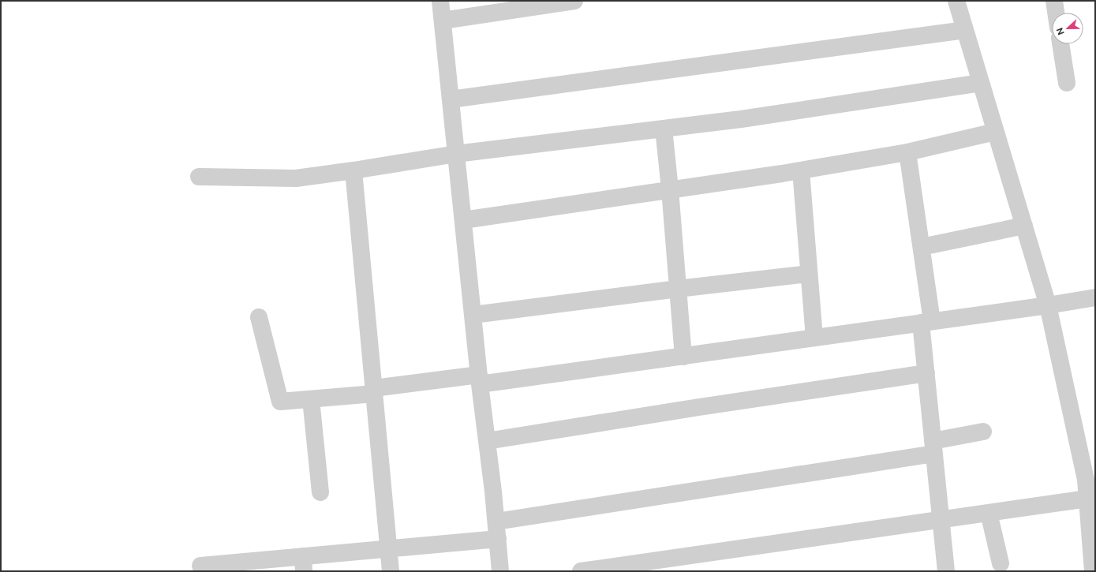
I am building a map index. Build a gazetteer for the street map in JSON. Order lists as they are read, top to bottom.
{
  "north": "left"
}
